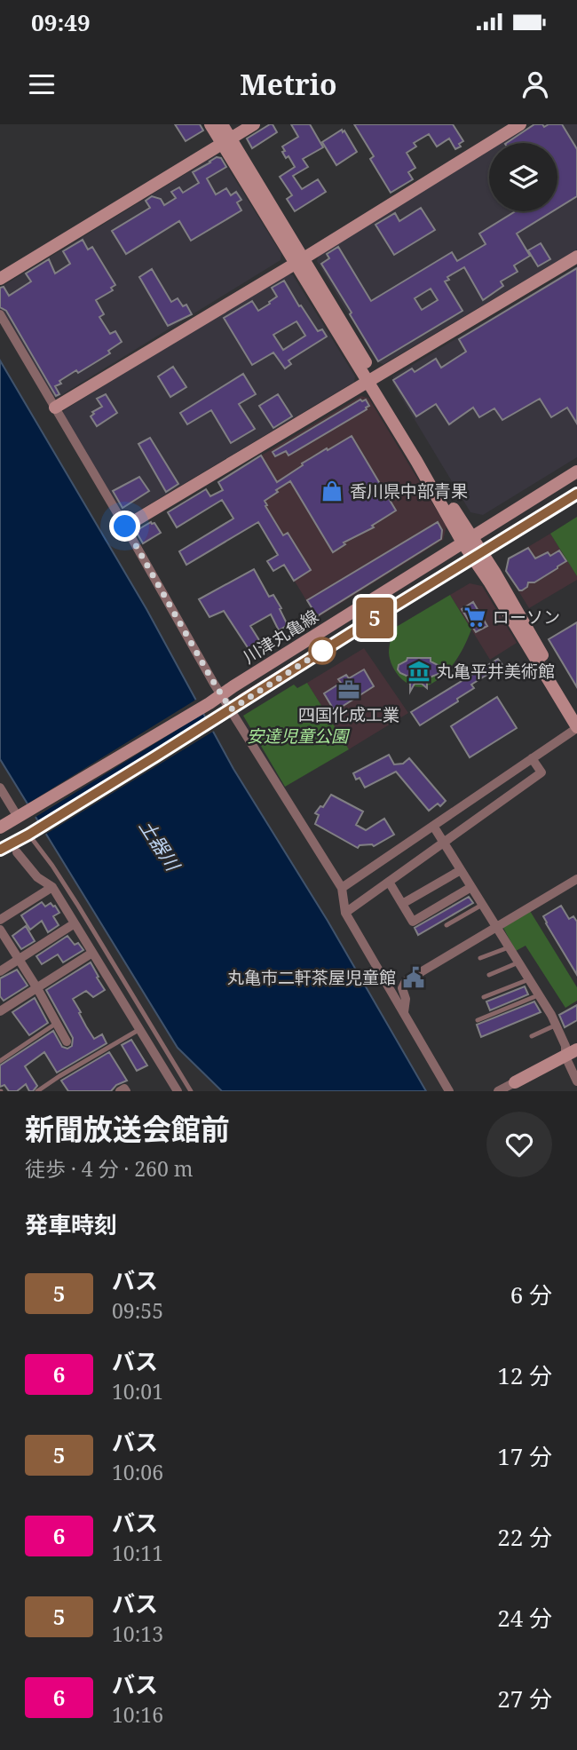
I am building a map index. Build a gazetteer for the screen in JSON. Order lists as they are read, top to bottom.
{
  "streets": {
    "street": ["川津丸亀線"]
  },
  "water": ["土器川"],
  "parks": ["安達児童公園"],
  "places": {
    "shop": ["香川県中部青果"],
    "supermarket": ["ローソン"],
    "museum": ["丸亀平井美術館"],
    "office": ["四国化成工業"],
    "public building": ["丸亀市二軒茶屋児童館"]
  },
  "lines": ["bus line 5"],
  "page": {
    "status": "09:49",
    "header": "Metrio",
    "on_map": "5",
    "heading": [
      ["新聞放送会館前", "徒歩 · 4 分 · 260 m"],
      "発車時刻"
    ],
    "list": [
      {
        "mark": "5",
        "name": "バス",
        "note": "09:55",
        "value": "6 分"
      },
      {
        "mark": "6",
        "name": "バス",
        "note": "10:01",
        "value": "12 分"
      },
      {
        "mark": "5",
        "name": "バス",
        "note": "10:06",
        "value": "17 分"
      },
      {
        "mark": "6",
        "name": "バス",
        "note": "10:11",
        "value": "22 分"
      },
      {
        "mark": "5",
        "name": "バス",
        "note": "10:13",
        "value": "24 分"
      },
      {
        "mark": "6",
        "name": "バス",
        "note": "10:16",
        "value": "27 分"
      }
    ]
  }
}
